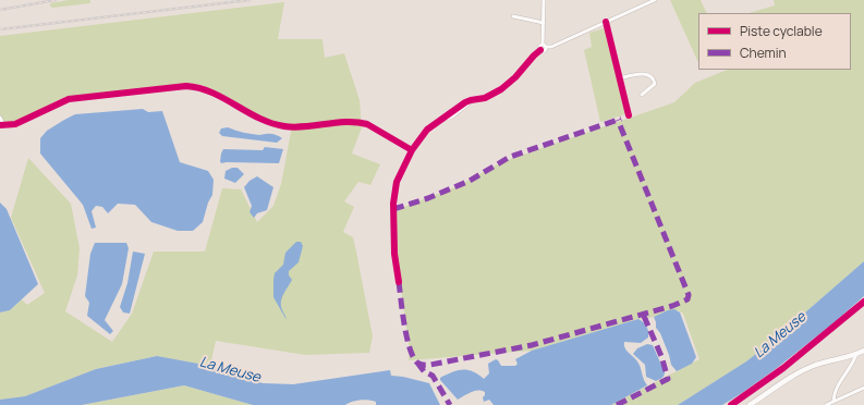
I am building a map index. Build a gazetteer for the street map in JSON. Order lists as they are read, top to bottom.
{
  "water": ["La Meuse"],
  "legend": ["Piste cyclable", "Chemin"]
}
